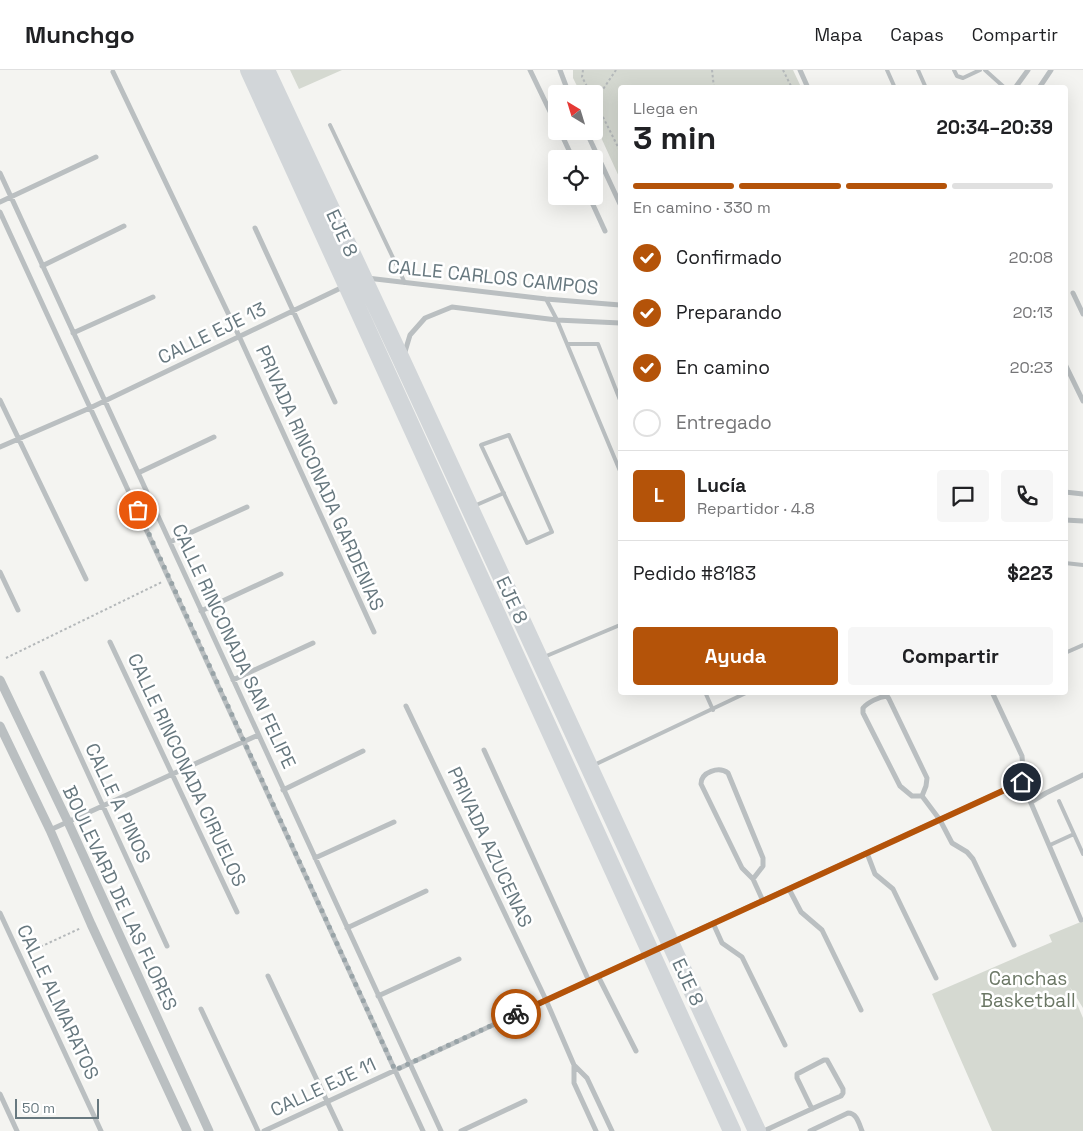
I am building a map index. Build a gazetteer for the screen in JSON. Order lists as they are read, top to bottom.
{
  "streets": {
    "main road": ["EJE 8"],
    "street": [
      "CALLE CARLOS CAMPOS",
      "CALLE EJE 13",
      "PRIVADA RINCONADA GARDENIAS",
      "CALLE RINCONADA SAN FELIPE",
      "CALLE RINCONADA CIRUELOS",
      "CALLE A PINOS",
      "PRIVADA AZUCENAS",
      "BOULEVARD DE LAS FLORES",
      "CALLE ALMARATOS",
      "CALLE EJE 11"
    ]
  },
  "crossings": [
    ["EJE 8", "CALLE CARLOS CAMPOS"],
    ["EJE 8", "CALLE EJE 13"],
    ["EJE 8", "CALLE EJE 11"],
    ["CALLE CARLOS CAMPOS", "CALLE EJE 13"],
    ["CALLE EJE 13", "PRIVADA RINCONADA GARDENIAS"],
    ["CALLE EJE 13", "CALLE RINCONADA SAN FELIPE"],
    ["CALLE RINCONADA SAN FELIPE", "CALLE EJE 11"],
    ["PRIVADA AZUCENAS", "CALLE EJE 11"]
  ],
  "parks": ["Canchas Basketball"],
  "scale_bar": "50 m",
  "north": "top left",
  "page": {
    "header": "Munchgo",
    "nav": ["Mapa", "Capas", "Compartir"],
    "heading": ["3 min", "Llega en", "20:34–20:39"],
    "panel": [
      "Lucía",
      "Repartidor · 4.8",
      "Pedido #8183",
      "$223"
    ],
    "bar": "En camino · 330 m",
    "list": [
      ["Confirmado", "20:08"],
      ["Preparando", "20:13"],
      ["En camino", "20:23"],
      "Entregado"
    ],
    "round": "L",
    "buttons": ["Ayuda", "Compartir"],
    "scale": "50 m"
  }
}
